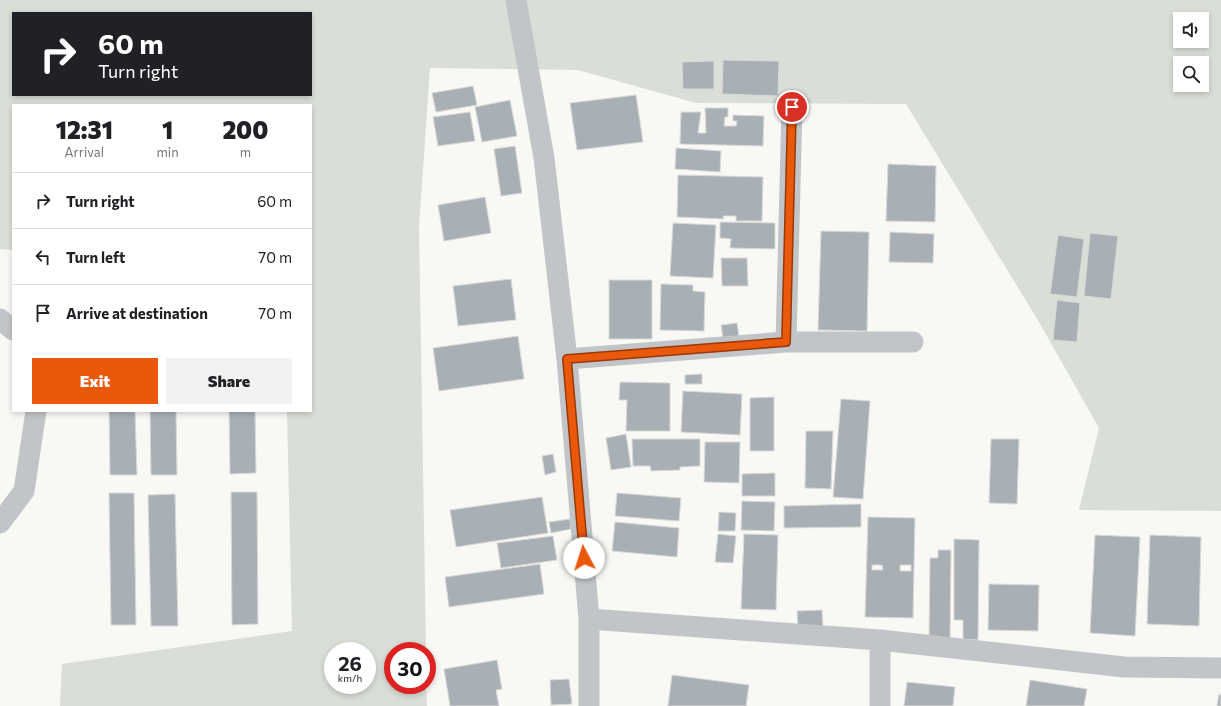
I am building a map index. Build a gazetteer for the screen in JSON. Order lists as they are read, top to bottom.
{
  "page": {
    "turn": ["60 m", "Turn right"],
    "eta": [
      "12:31",
      "Arrival",
      "1",
      "min",
      "200",
      "m"
    ],
    "list": [
      {
        "name": "Turn right",
        "value": "60 m"
      },
      {
        "name": "Turn left",
        "value": "70 m"
      },
      {
        "name": "Arrive at destination",
        "value": "70 m"
      }
    ],
    "buttons": ["Exit", "Share"],
    "speed": "26 km/h",
    "limit": "30"
  }
}
